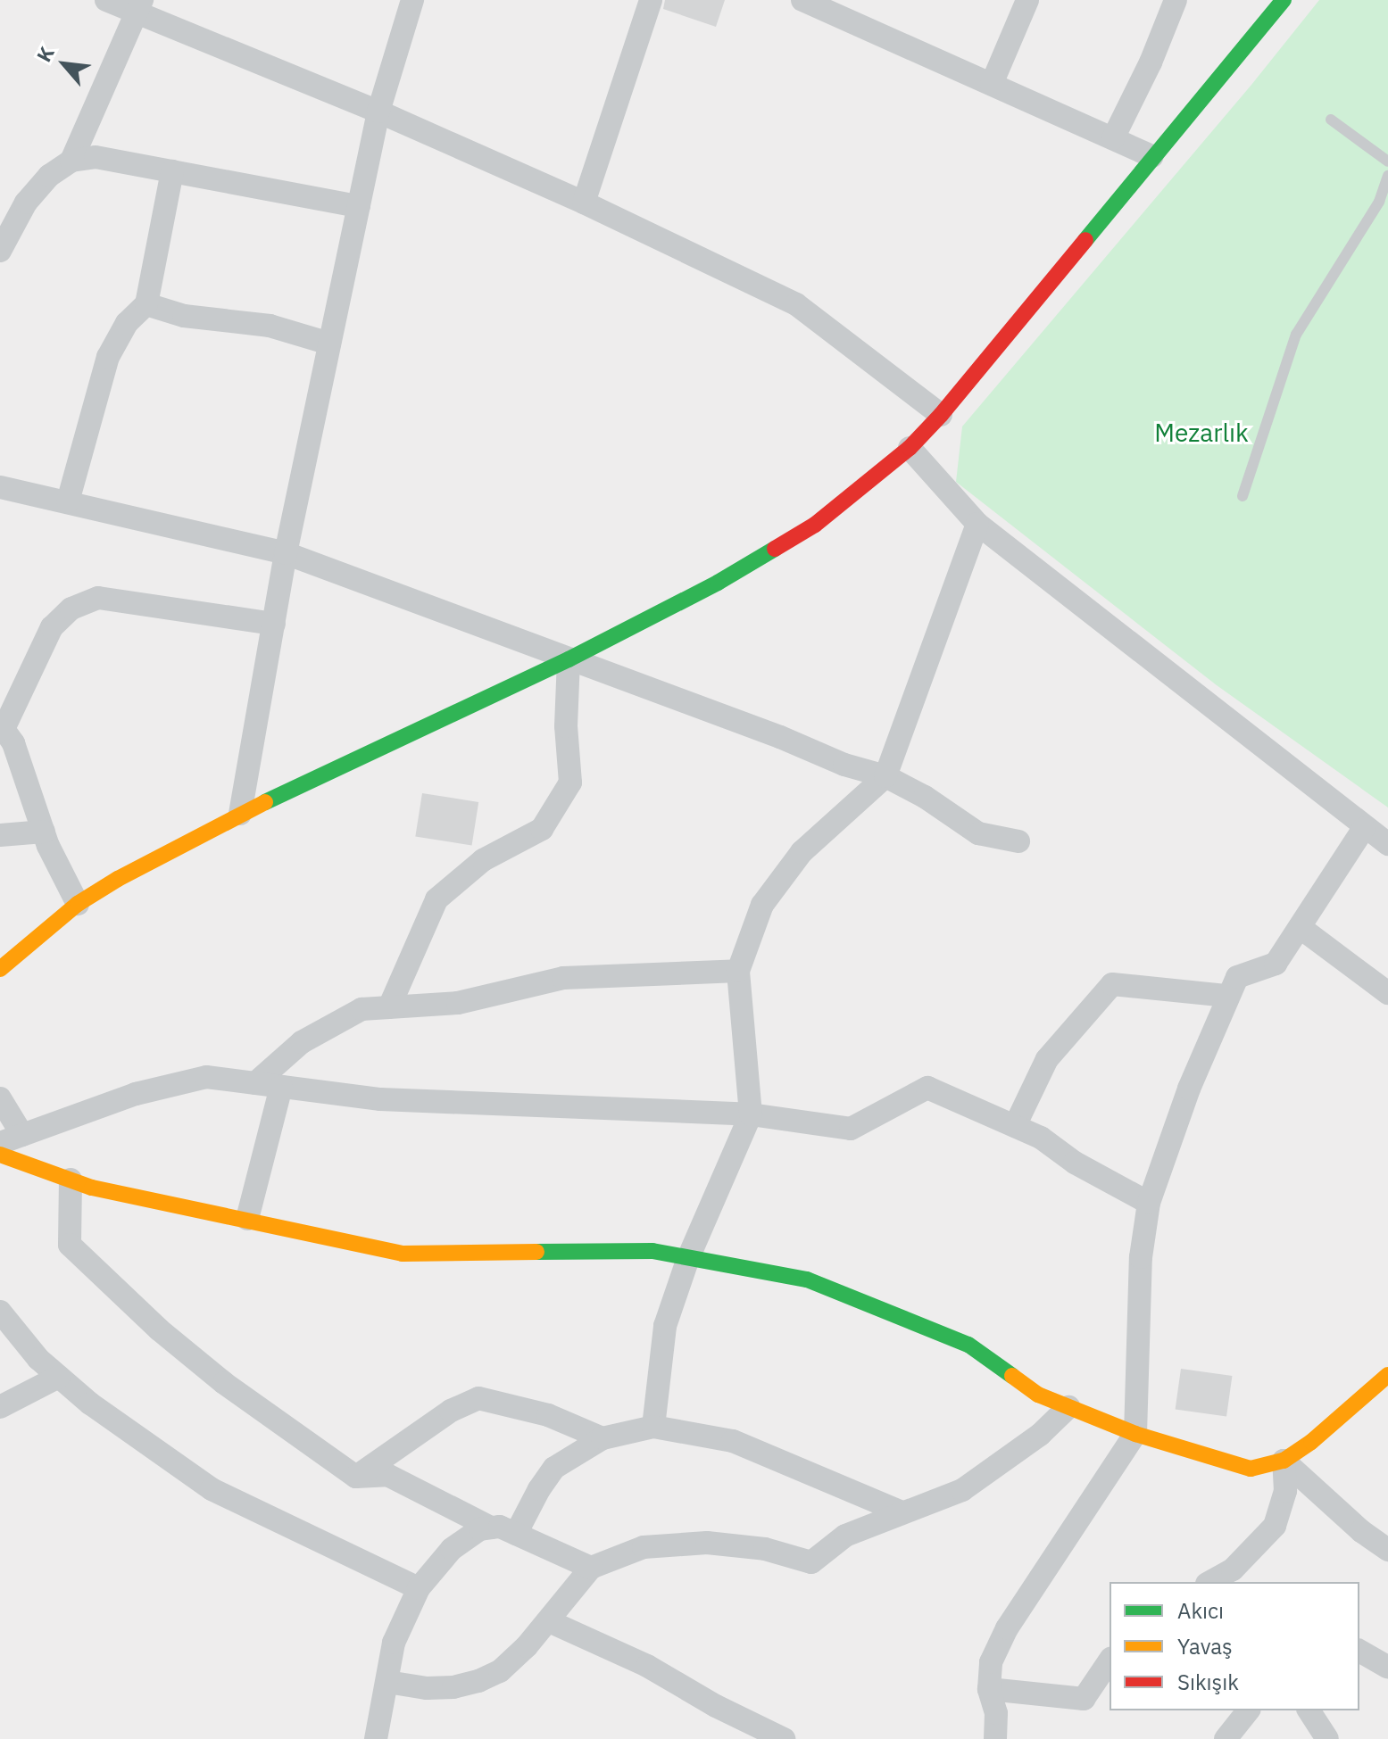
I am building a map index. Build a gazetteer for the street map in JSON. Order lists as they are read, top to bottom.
{
  "parks": ["Mezarlık"],
  "legend": ["Akıcı", "Yavaş", "Sıkışık"],
  "north": "top left"
}
